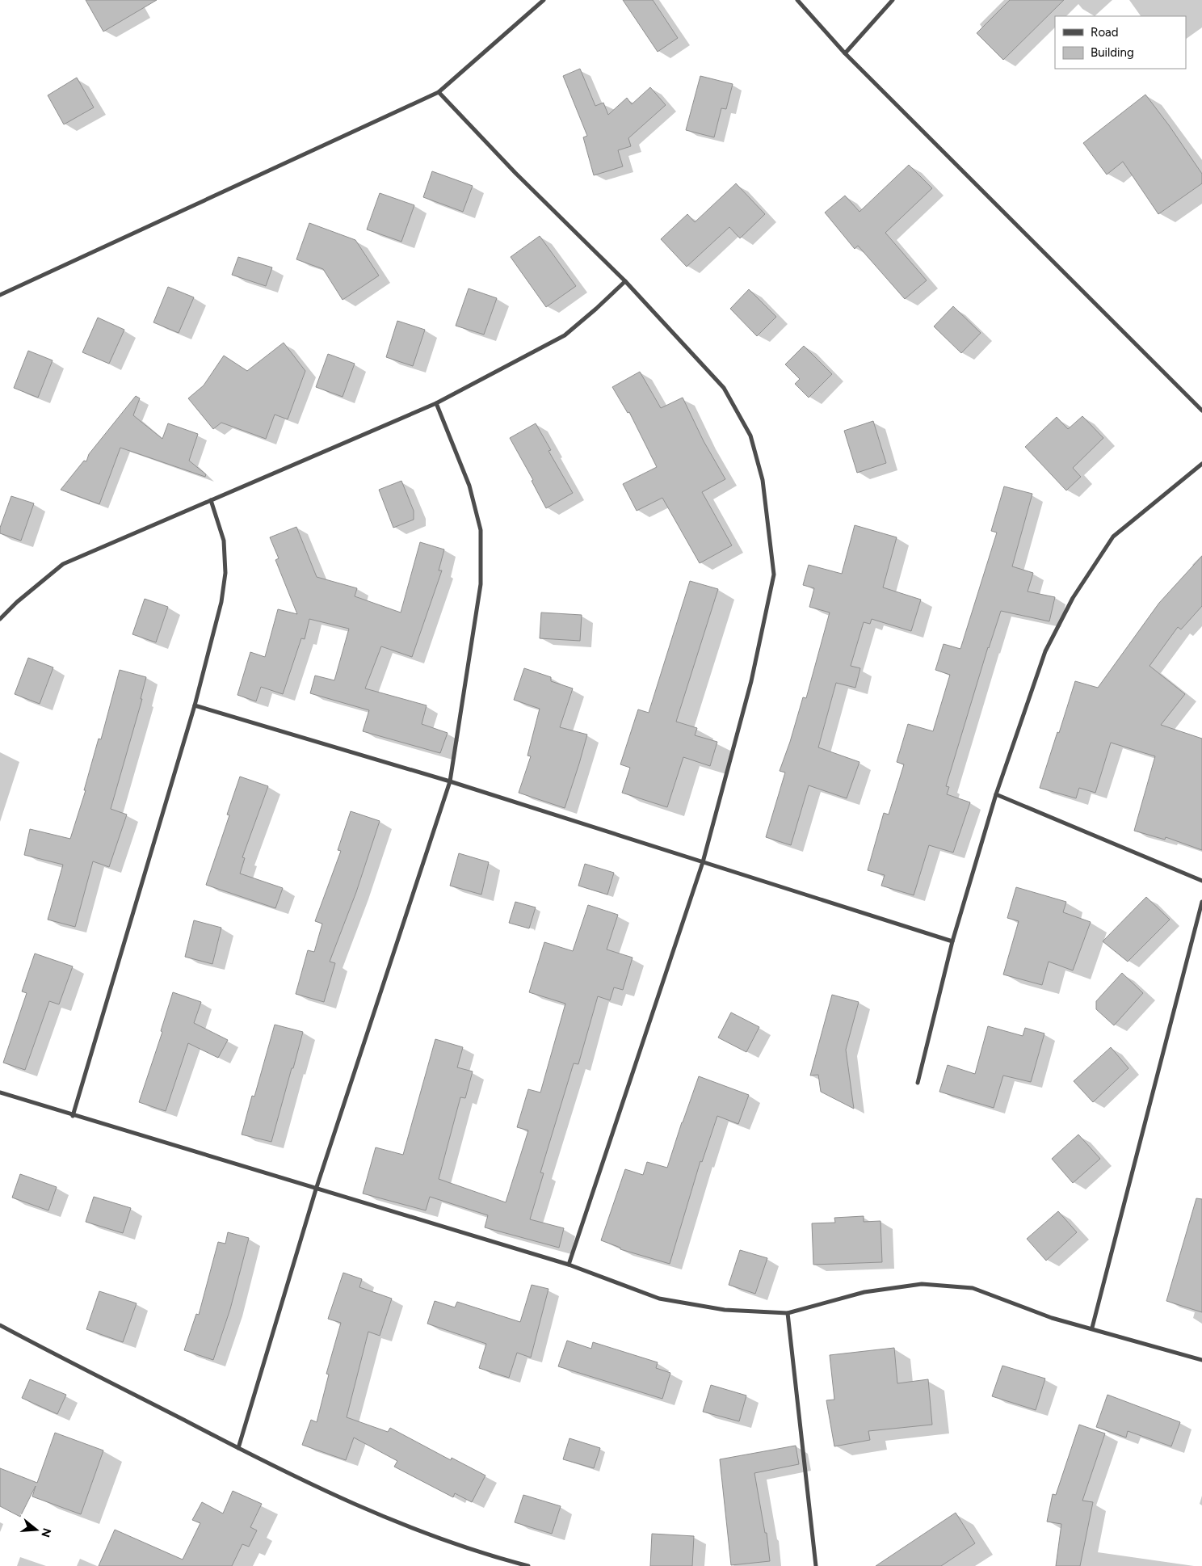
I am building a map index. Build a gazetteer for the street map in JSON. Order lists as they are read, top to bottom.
{
  "legend": ["Road", "Building"],
  "north": "right"
}
